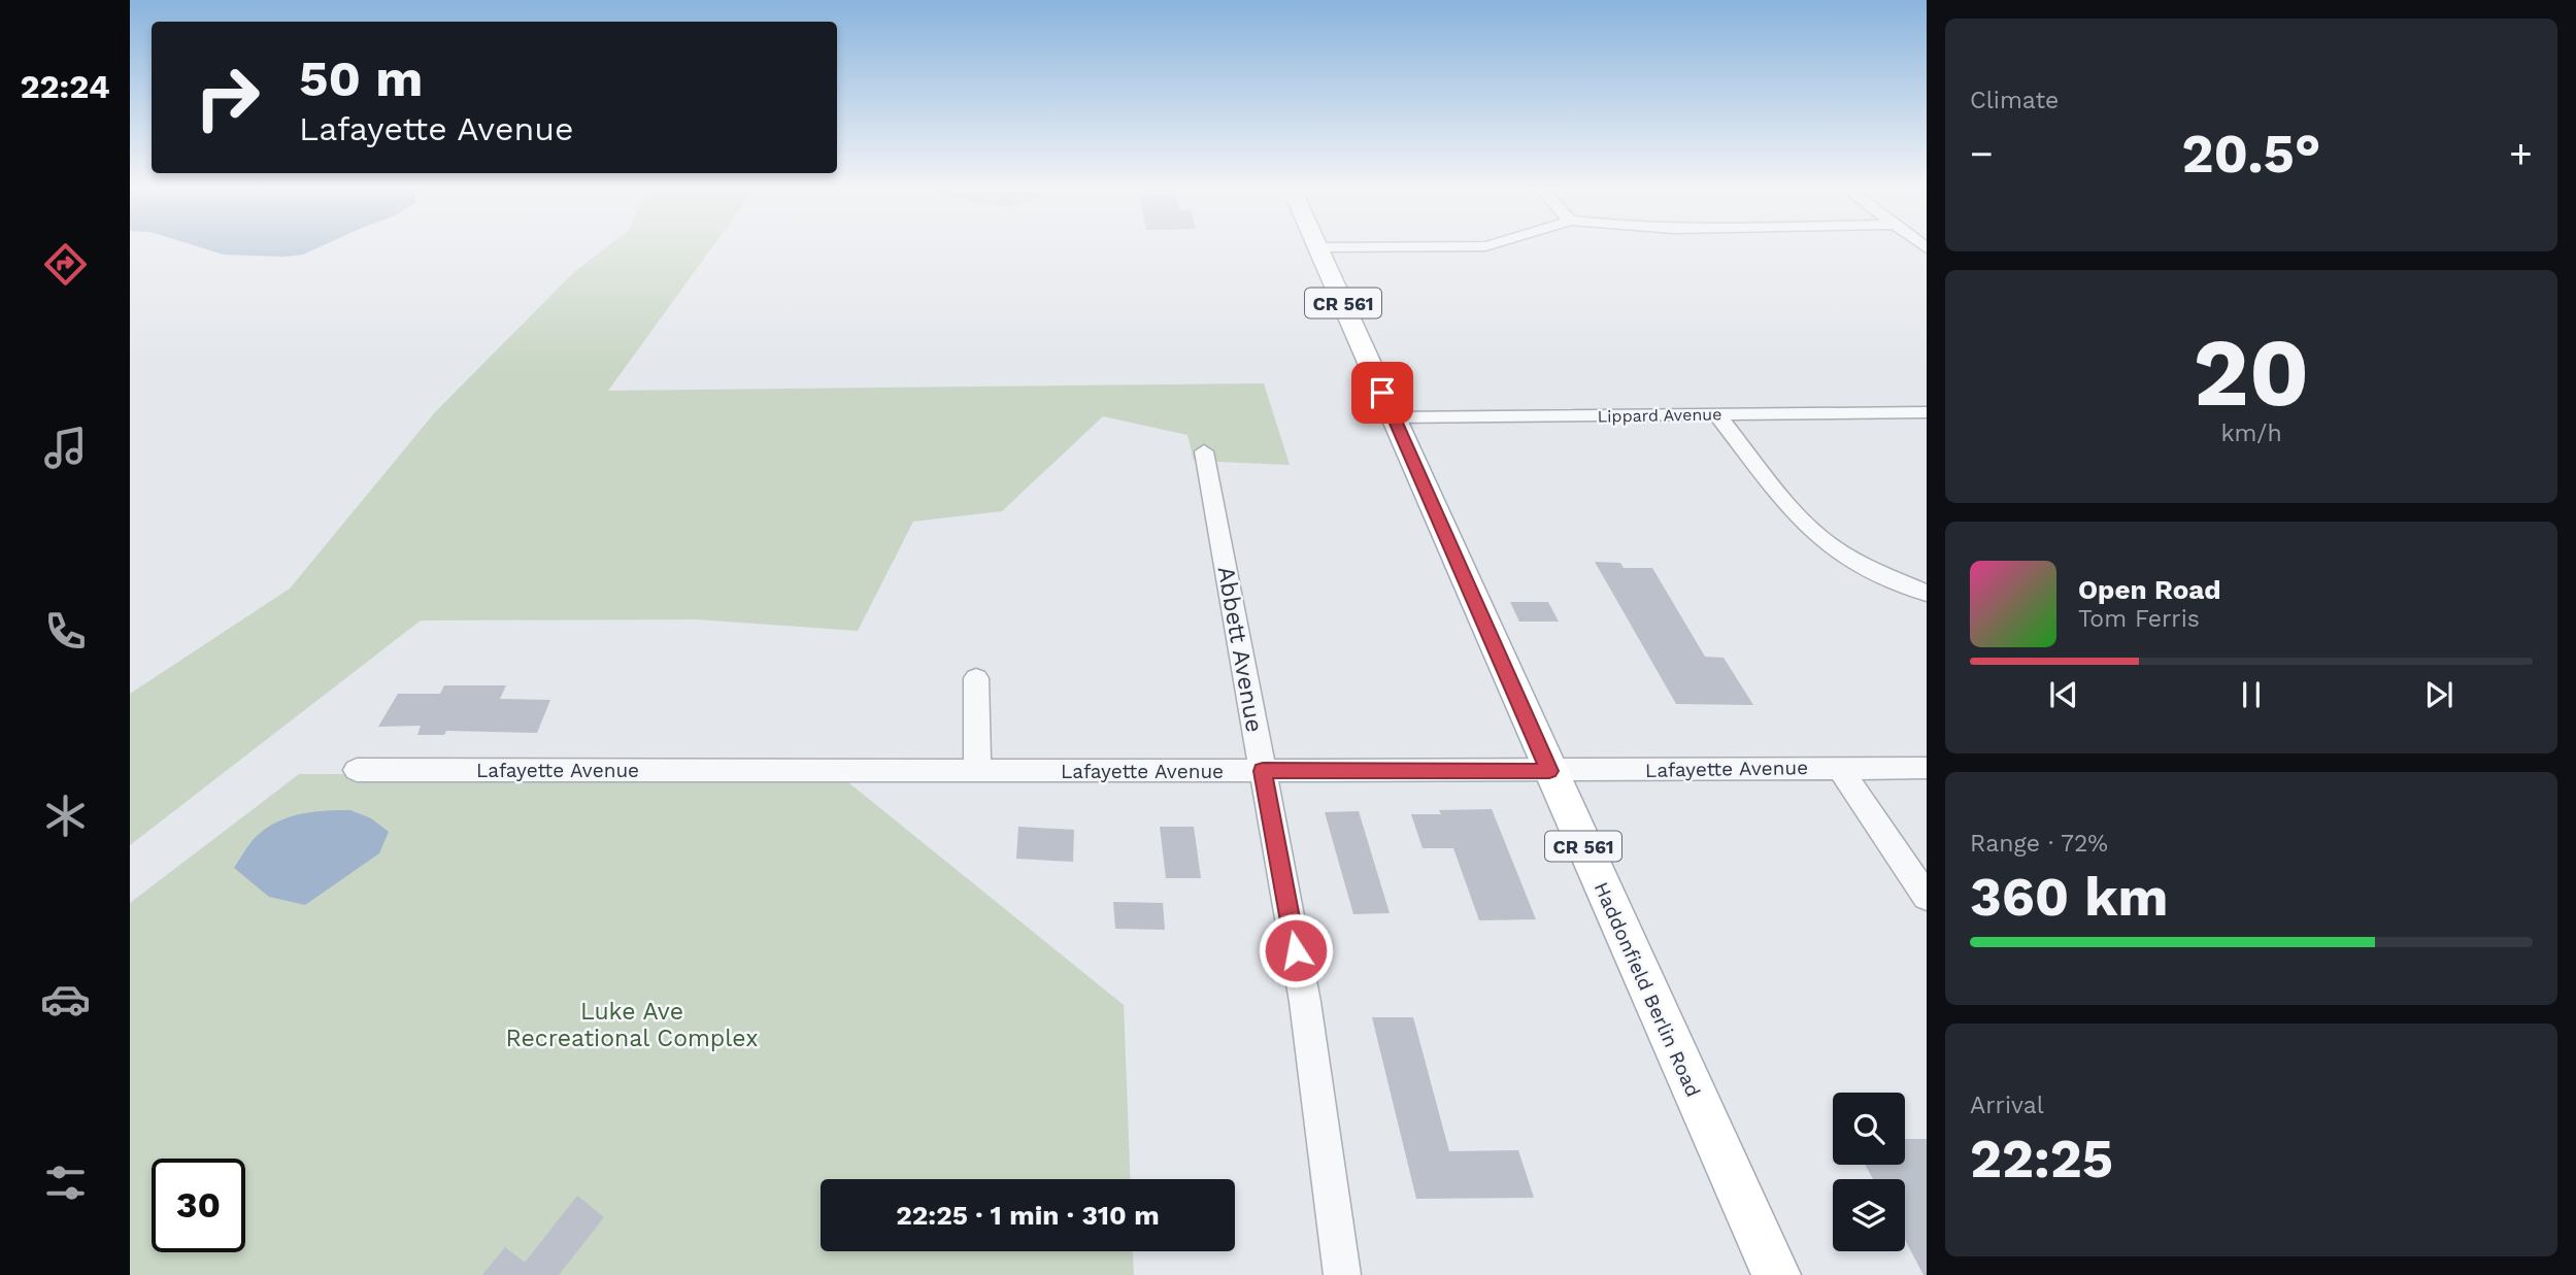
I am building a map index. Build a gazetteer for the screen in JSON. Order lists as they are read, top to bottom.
{
  "streets": {
    "main road": ["CR 561", "Haddonfield Berlin Road"],
    "street": ["Lippard Avenue", "Abbett Avenue", "Lafayette Avenue"]
  },
  "crossings": [
    ["Lippard Avenue", "Haddonfield Berlin Road"],
    ["Abbett Avenue", "Lafayette Avenue"],
    ["Lafayette Avenue", "Haddonfield Berlin Road"]
  ],
  "parks": ["Luke Ave Recreational Complex"],
  "page": {
    "tabs": "22:24",
    "tile": [
      "Climate",
      ["20", "km/h"],
      ["Range · 72%", "360 km"],
      ["Arrival", "22:25"]
    ],
    "turn": ["50 m", "Lafayette Avenue"],
    "heat": ["−", "20.5°", "+"],
    "song": ["Open Road", "Tom Ferris"],
    "limit": "30",
    "trip": "22:25 · 1 min · 310 m"
  }
}
